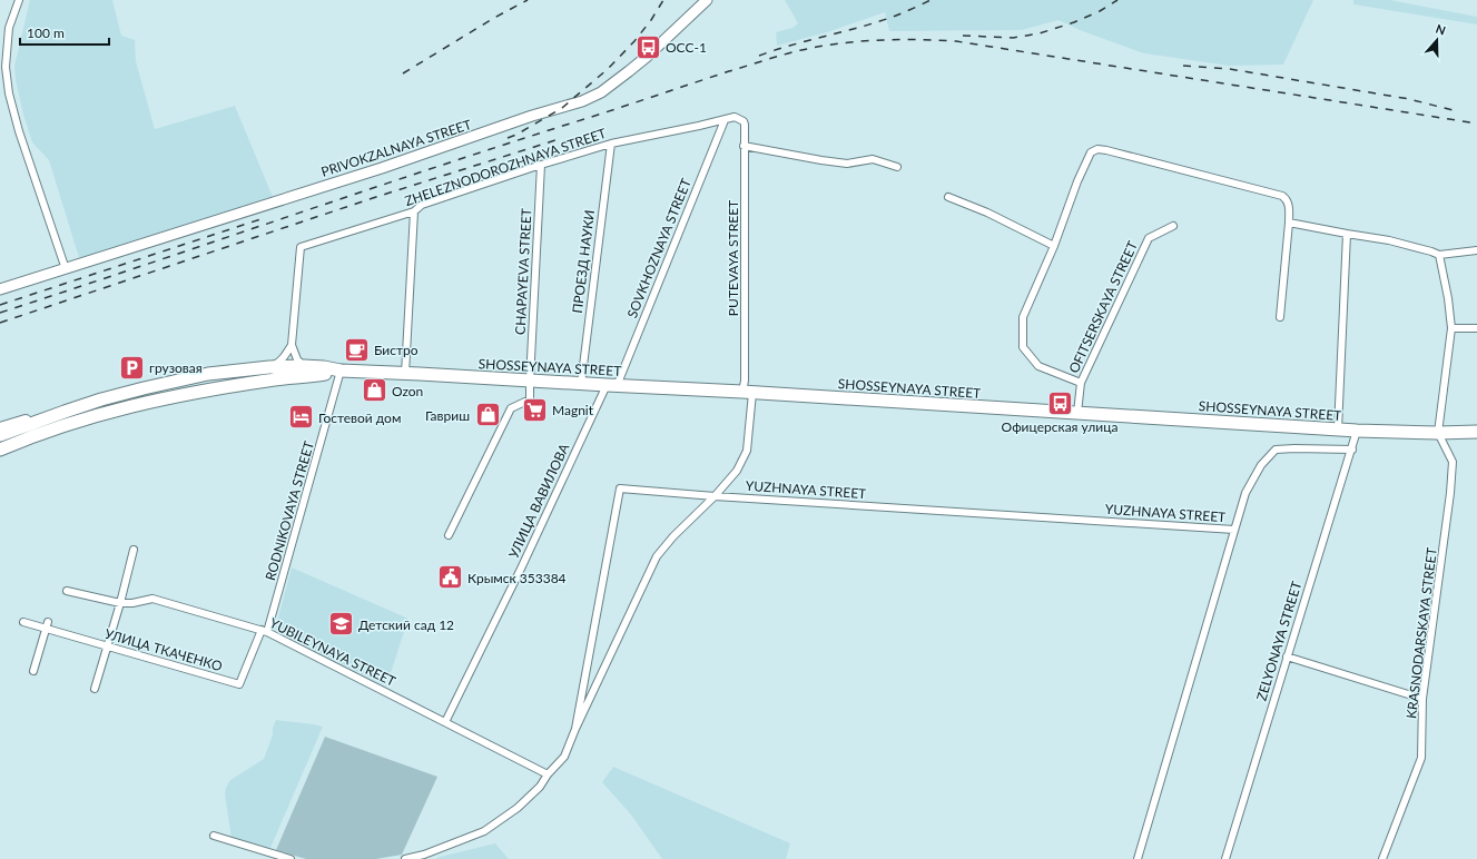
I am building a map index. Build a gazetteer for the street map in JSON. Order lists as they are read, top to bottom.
{
  "streets": {
    "highway": ["SHOSSEYNAYA STREET"],
    "main road": ["PRIVOKZALNAYA STREET"],
    "street": [
      "ZHELEZNODOROZHNAYA STREET",
      "SOVKHOZNAYA STREET",
      "PUTEVAYA STREET",
      "ПРОЕЗД НАУКИ",
      "CHAPAYEVA STREET",
      "OFITSERSKAYA STREET",
      "YUZHNAYA STREET",
      "УЛИЦА ВАВИЛОВА",
      "RODNIKOVAYA STREET",
      "KRASNODARSKAYA STREET",
      "ZELYONAYA STREET",
      "УЛИЦА ТКАЧЕНКО",
      "YUBILEYNAYA STREET"
    ]
  },
  "crossings": [
    ["ZHELEZNODOROZHNAYA STREET", "SOVKHOZNAYA STREET"],
    ["ZHELEZNODOROZHNAYA STREET", "PUTEVAYA STREET"],
    ["ZHELEZNODOROZHNAYA STREET", "ПРОЕЗД НАУКИ"],
    ["ZHELEZNODOROZHNAYA STREET", "CHAPAYEVA STREET"],
    ["SOVKHOZNAYA STREET", "SHOSSEYNAYA STREET"],
    ["SOVKHOZNAYA STREET", "УЛИЦА ВАВИЛОВА"],
    ["PUTEVAYA STREET", "SHOSSEYNAYA STREET"],
    ["PUTEVAYA STREET", "YUZHNAYA STREET"],
    ["ПРОЕЗД НАУКИ", "SHOSSEYNAYA STREET"],
    ["CHAPAYEVA STREET", "SHOSSEYNAYA STREET"],
    ["OFITSERSKAYA STREET", "SHOSSEYNAYA STREET"],
    ["SHOSSEYNAYA STREET", "УЛИЦА ВАВИЛОВА"],
    ["SHOSSEYNAYA STREET", "RODNIKOVAYA STREET"],
    ["SHOSSEYNAYA STREET", "KRASNODARSKAYA STREET"],
    ["SHOSSEYNAYA STREET", "ZELYONAYA STREET"],
    ["YUZHNAYA STREET", "ZELYONAYA STREET"],
    ["УЛИЦА ВАВИЛОВА", "YUBILEYNAYA STREET"],
    ["RODNIKOVAYA STREET", "УЛИЦА ТКАЧЕНКО"],
    ["RODNIKOVAYA STREET", "YUBILEYNAYA STREET"],
    ["УЛИЦА ТКАЧЕНКО", "YUBILEYNAYA STREET"]
  ],
  "places": {
    "bus stop": ["ОСС-1", "Офицерская улица"],
    "cafe": ["Бистро"],
    "parking": ["грузовая"],
    "shop": ["Ozon", "Гавриш"],
    "supermarket": ["Magnit"],
    "hotel": ["Гостевой дом"],
    "public building": ["Крымск 353384"],
    "school or university": ["Детский сад 12"]
  },
  "scale_bar": "100 m",
  "north": "top"
}
